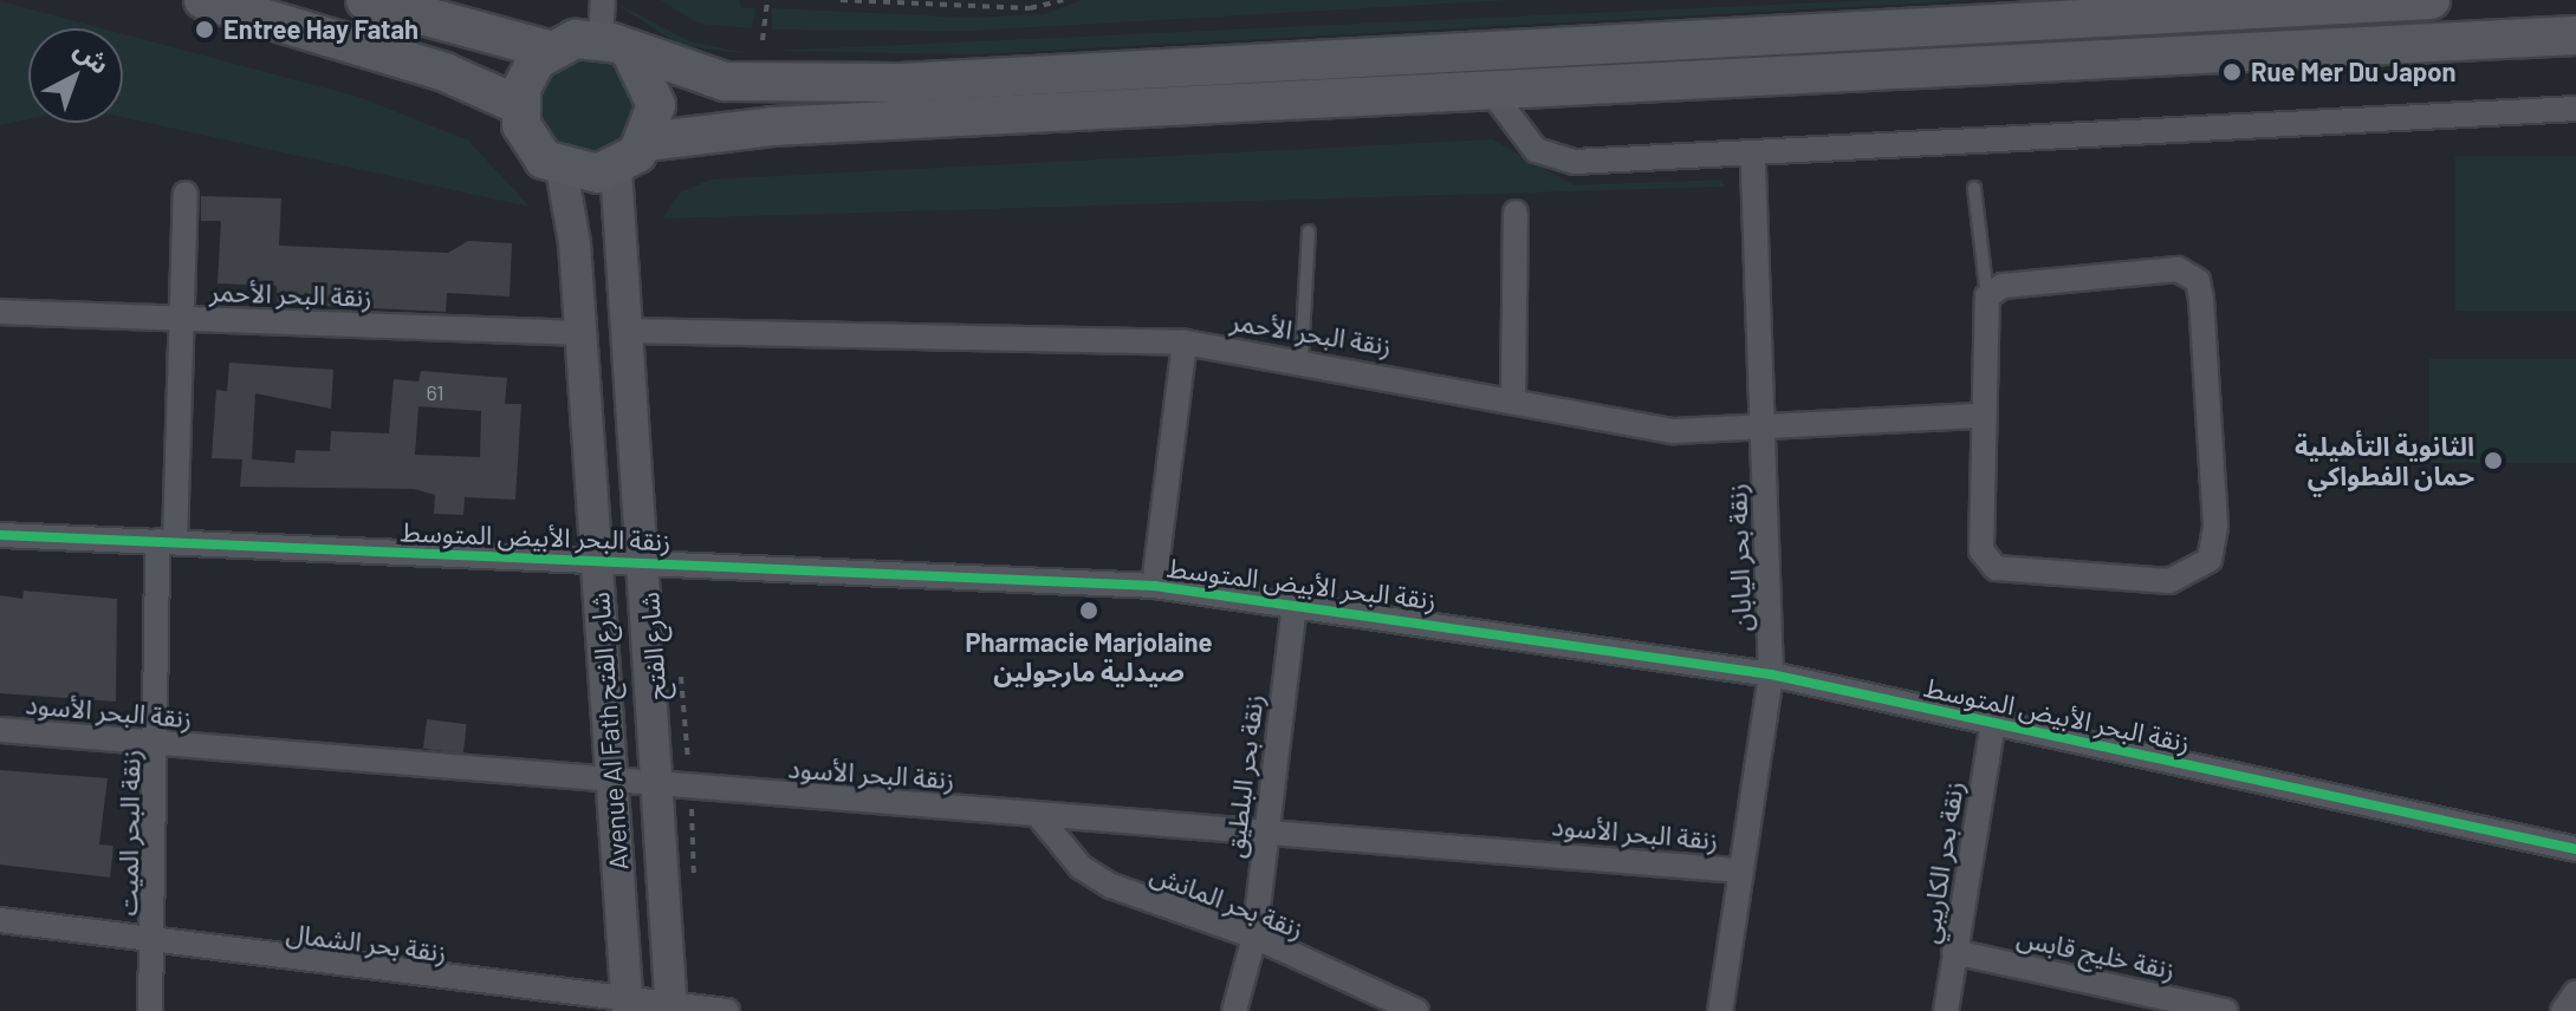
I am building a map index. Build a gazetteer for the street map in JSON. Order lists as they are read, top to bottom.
{
  "streets": {
    "street": [
      "زنقة البحر الأحمر",
      "زنقة البحر الأبيض المتوسط",
      "زنقة بحر اليابان",
      "شارع الفتح",
      "زنقة البحر الأسود",
      "Avenue Al Fath شارع الفتح",
      "زنقة بحر البلطيق",
      "زنقة البحر الميت",
      "زنقة بحر الكاريبي",
      "زنقة بحر المانش",
      "زنقة بحر الشمال",
      "زنقة خليج قابس"
    ]
  },
  "crossings": [
    ["زنقة البحر الأحمر", "زنقة بحر اليابان"],
    ["زنقة البحر الأحمر", "شارع الفتح"],
    ["زنقة البحر الأحمر", "Avenue Al Fath شارع الفتح"],
    ["زنقة البحر الأحمر", "زنقة البحر الميت"],
    ["زنقة البحر الأبيض المتوسط", "زنقة بحر اليابان"],
    ["زنقة البحر الأبيض المتوسط", "شارع الفتح"],
    ["زنقة البحر الأبيض المتوسط", "Avenue Al Fath شارع الفتح"],
    ["زنقة البحر الأبيض المتوسط", "زنقة بحر البلطيق"],
    ["زنقة البحر الأبيض المتوسط", "زنقة البحر الميت"],
    ["زنقة البحر الأبيض المتوسط", "زنقة بحر الكاريبي"],
    ["زنقة بحر اليابان", "زنقة البحر الأسود"],
    ["شارع الفتح", "زنقة البحر الأسود"],
    ["شارع الفتح", "Avenue Al Fath شارع الفتح"],
    ["شارع الفتح", "زنقة بحر الشمال"],
    ["زنقة البحر الأسود", "Avenue Al Fath شارع الفتح"],
    ["زنقة البحر الأسود", "زنقة بحر البلطيق"],
    ["زنقة البحر الأسود", "زنقة البحر الميت"],
    ["زنقة البحر الأسود", "زنقة بحر المانش"],
    ["Avenue Al Fath شارع الفتح", "زنقة بحر الشمال"],
    ["زنقة بحر البلطيق", "زنقة بحر المانش"],
    ["زنقة البحر الميت", "زنقة بحر الشمال"],
    ["زنقة بحر الكاريبي", "زنقة خليج قابس"]
  ],
  "places": [
    "Entree Hay Fatah",
    "Rue Mer Du Japon",
    "الثانوية التأهيلية حمان الفطواكي",
    "Pharmacie Marjolaine صيدلية مارجولين"
  ],
  "house_numbers": ["61"],
  "north": "top right"
}
